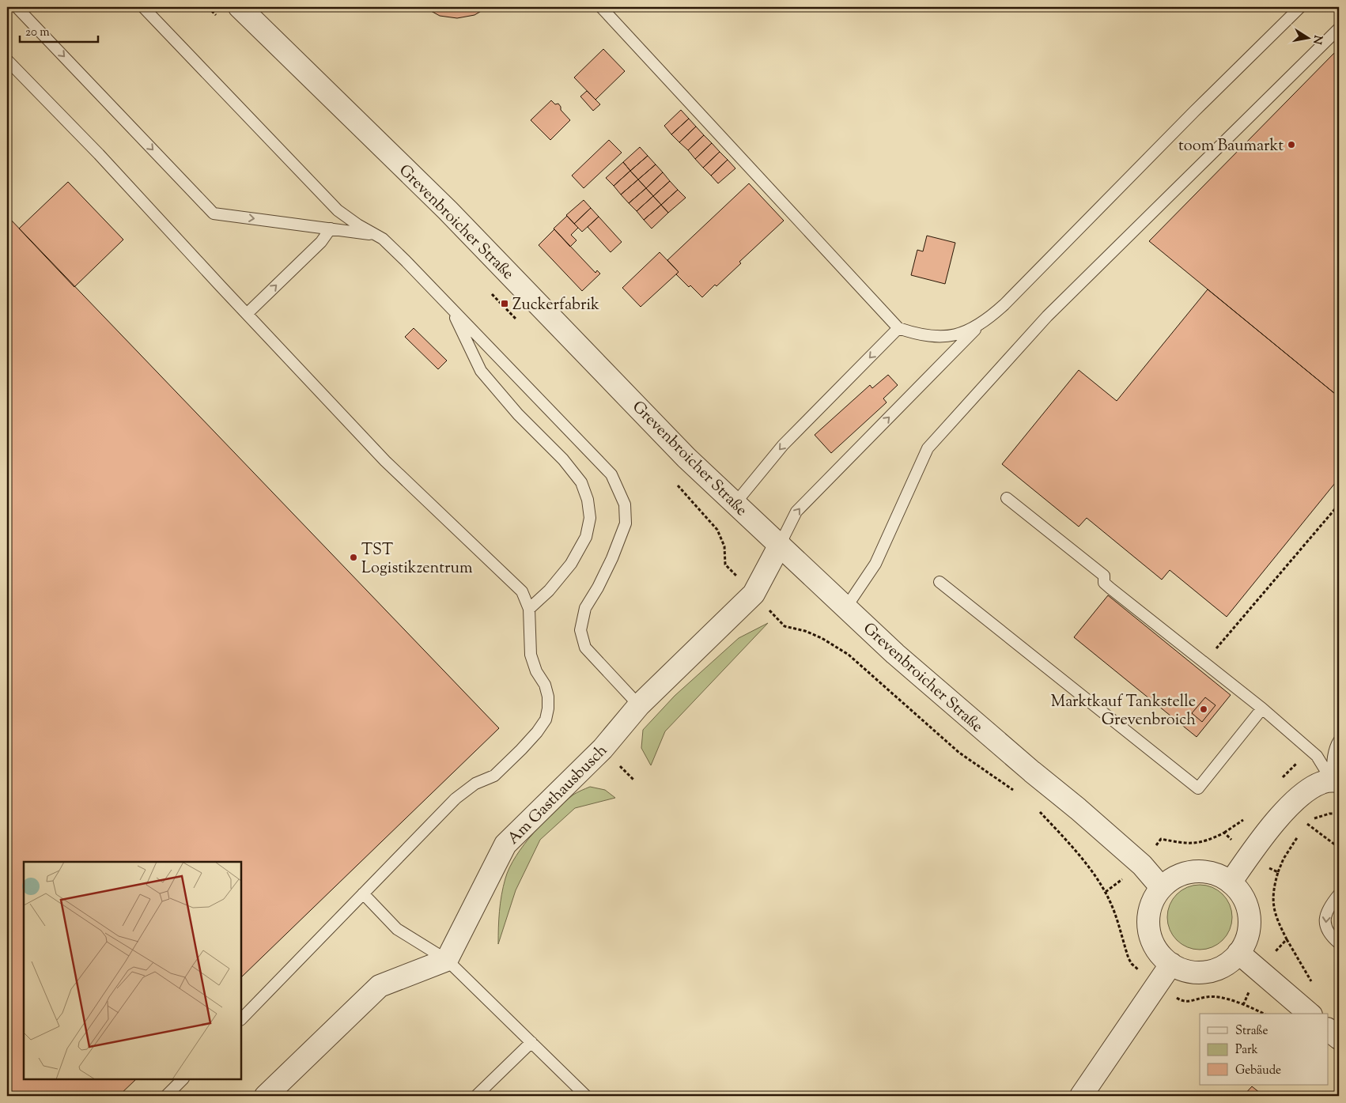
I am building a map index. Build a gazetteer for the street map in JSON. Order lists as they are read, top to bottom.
{
  "streets": {
    "street": ["Grevenbroicher Straße", "Am Gasthausbusch"]
  },
  "crossings": [
    ["Grevenbroicher Straße", "Am Gasthausbusch"]
  ],
  "places": {
    "other": ["toom Baumarkt", "TST Logistikzentrum", "Marktkauf Tankstelle Grevenbroich"],
    "transit": ["Zuckerfabrik"]
  },
  "legend": ["Straße", "Park", "Gebäude"],
  "scale_bar": "20 m",
  "north": "right"
}
